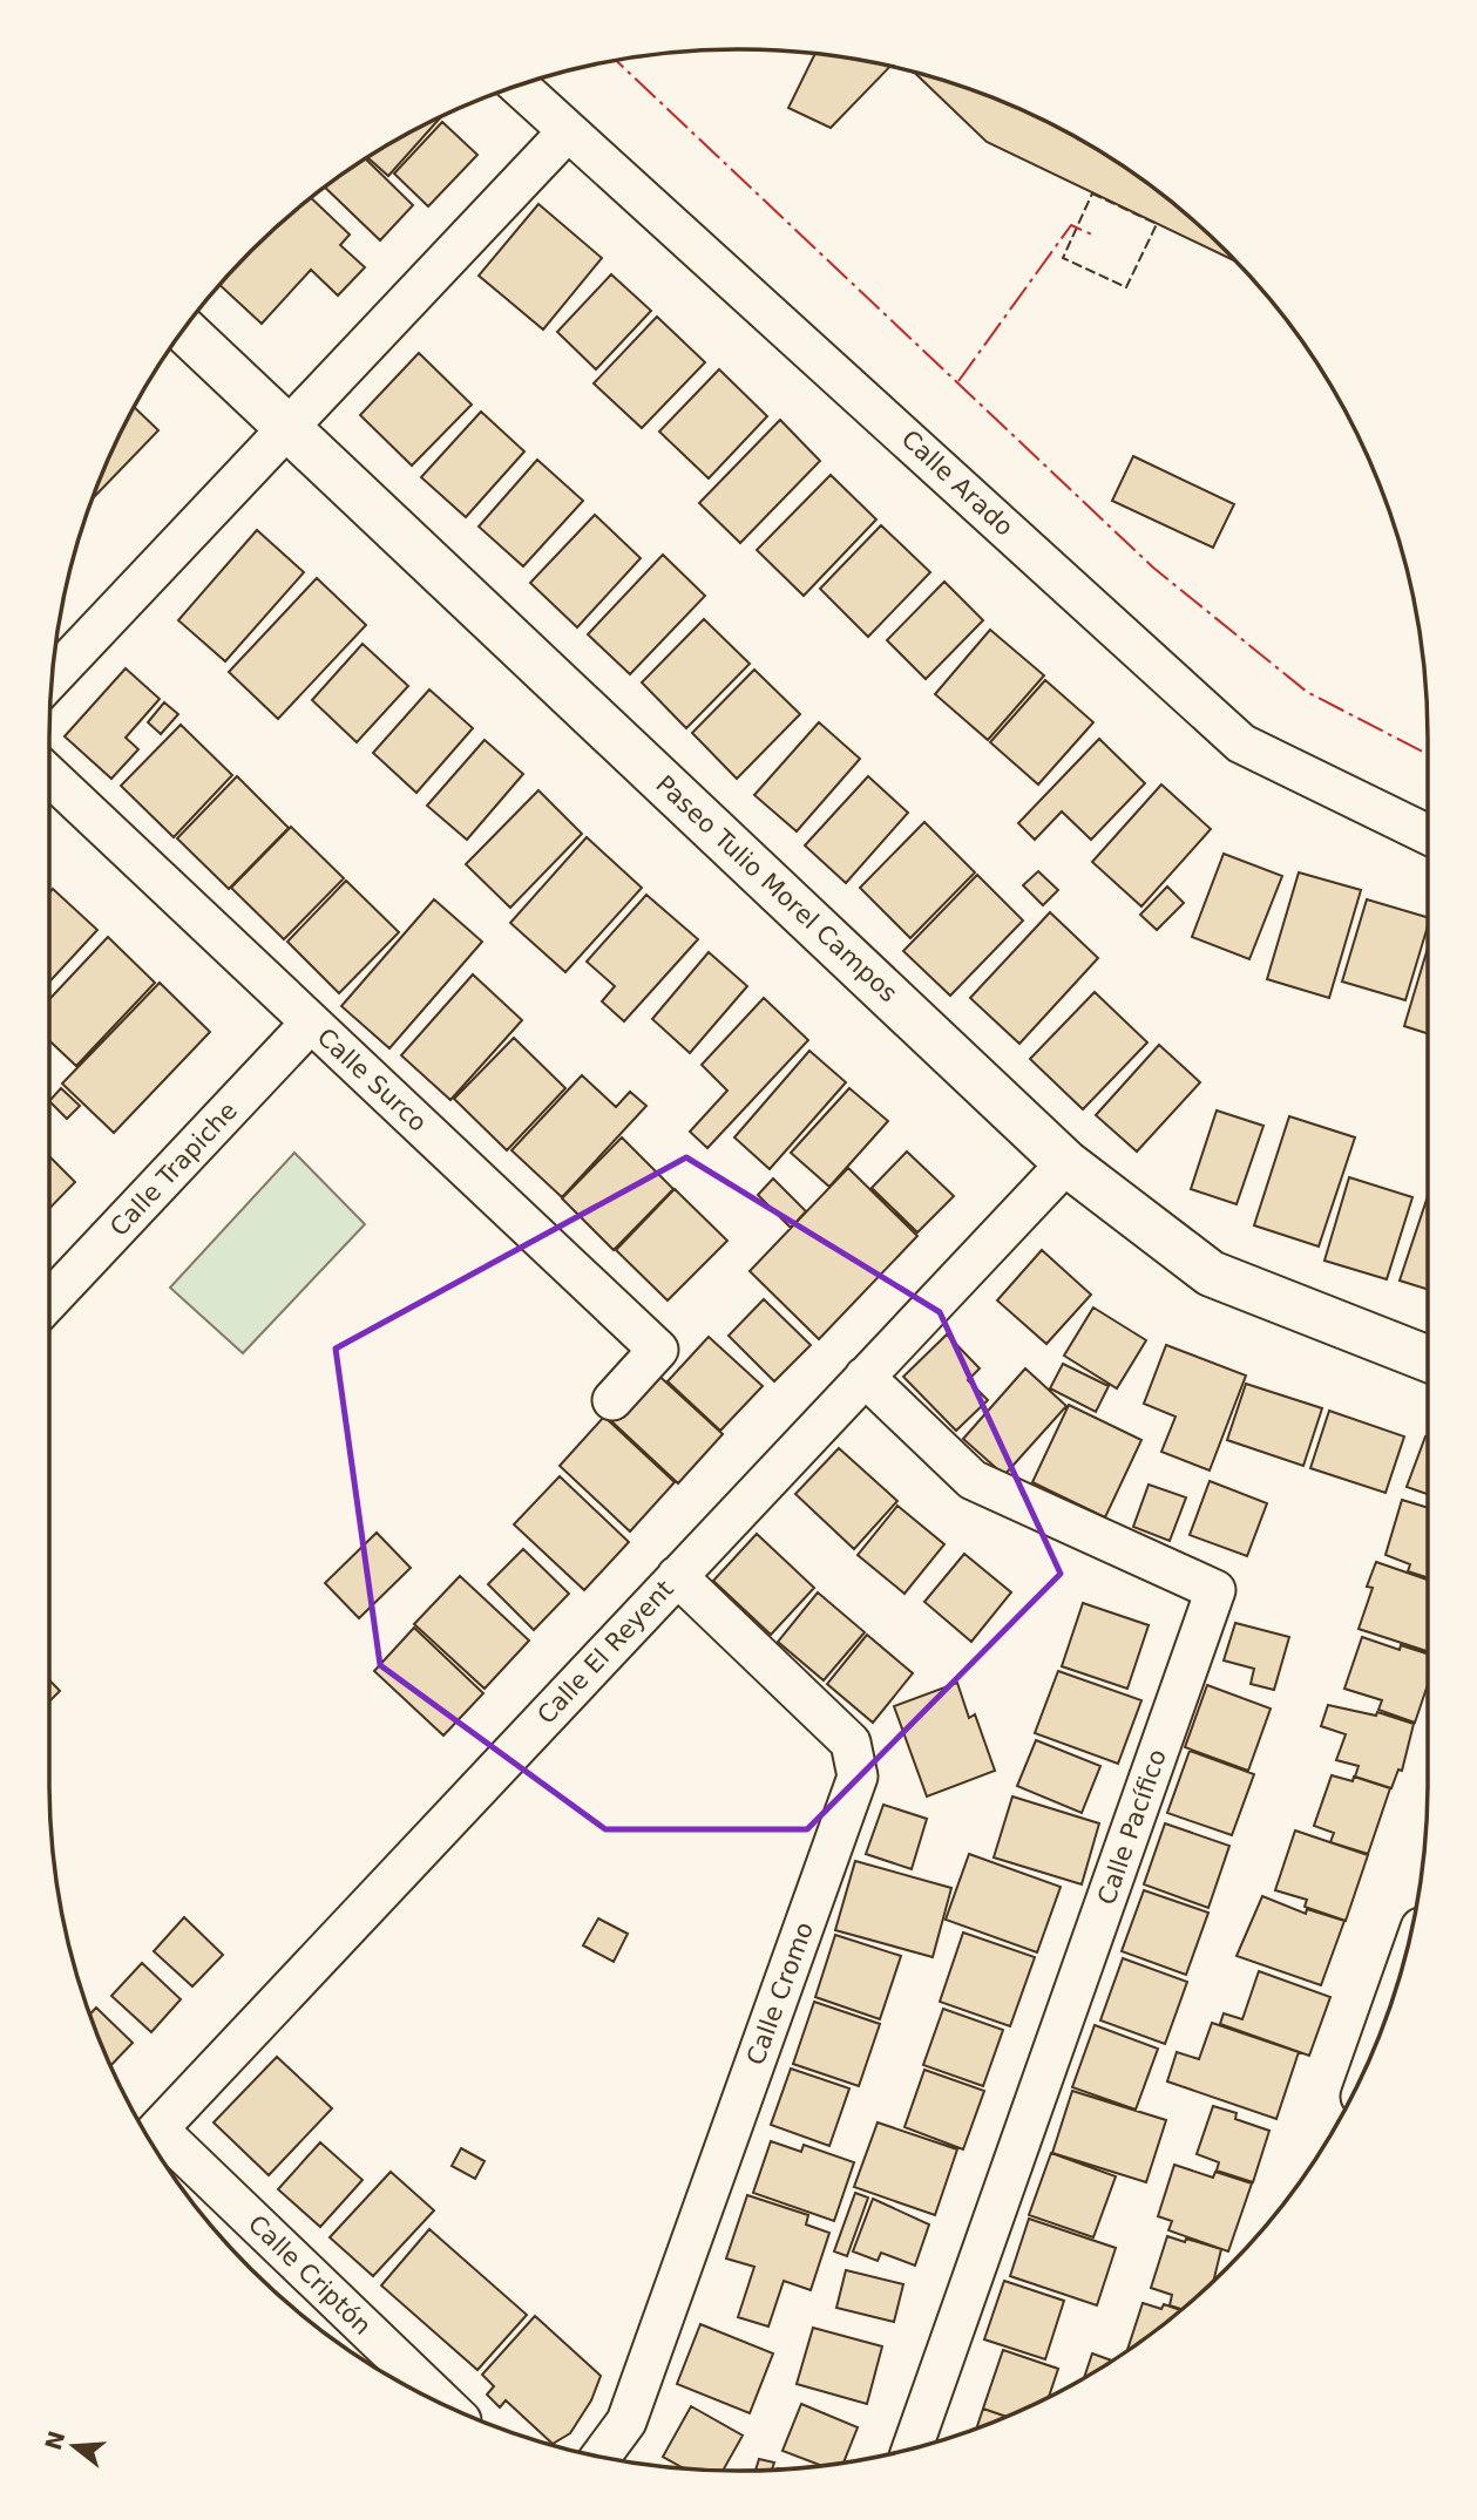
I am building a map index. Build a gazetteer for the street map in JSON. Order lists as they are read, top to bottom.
{
  "streets": {
    "street": [
      "Calle Arado",
      "Paseo Tulio Morel Campos",
      "Calle Surco",
      "Calle Trapiche",
      "Calle El Reyent",
      "Calle Pacífico",
      "Calle Cromo",
      "Calle Criptón"
    ]
  },
  "crossings": [
    ["Paseo Tulio Morel Campos", "Calle El Reyent"],
    ["Calle Surco", "Calle Trapiche"],
    ["Calle El Reyent", "Calle Pacífico"],
    ["Calle El Reyent", "Calle Cromo"],
    ["Calle El Reyent", "Calle Criptón"]
  ],
  "north": "left"
}
